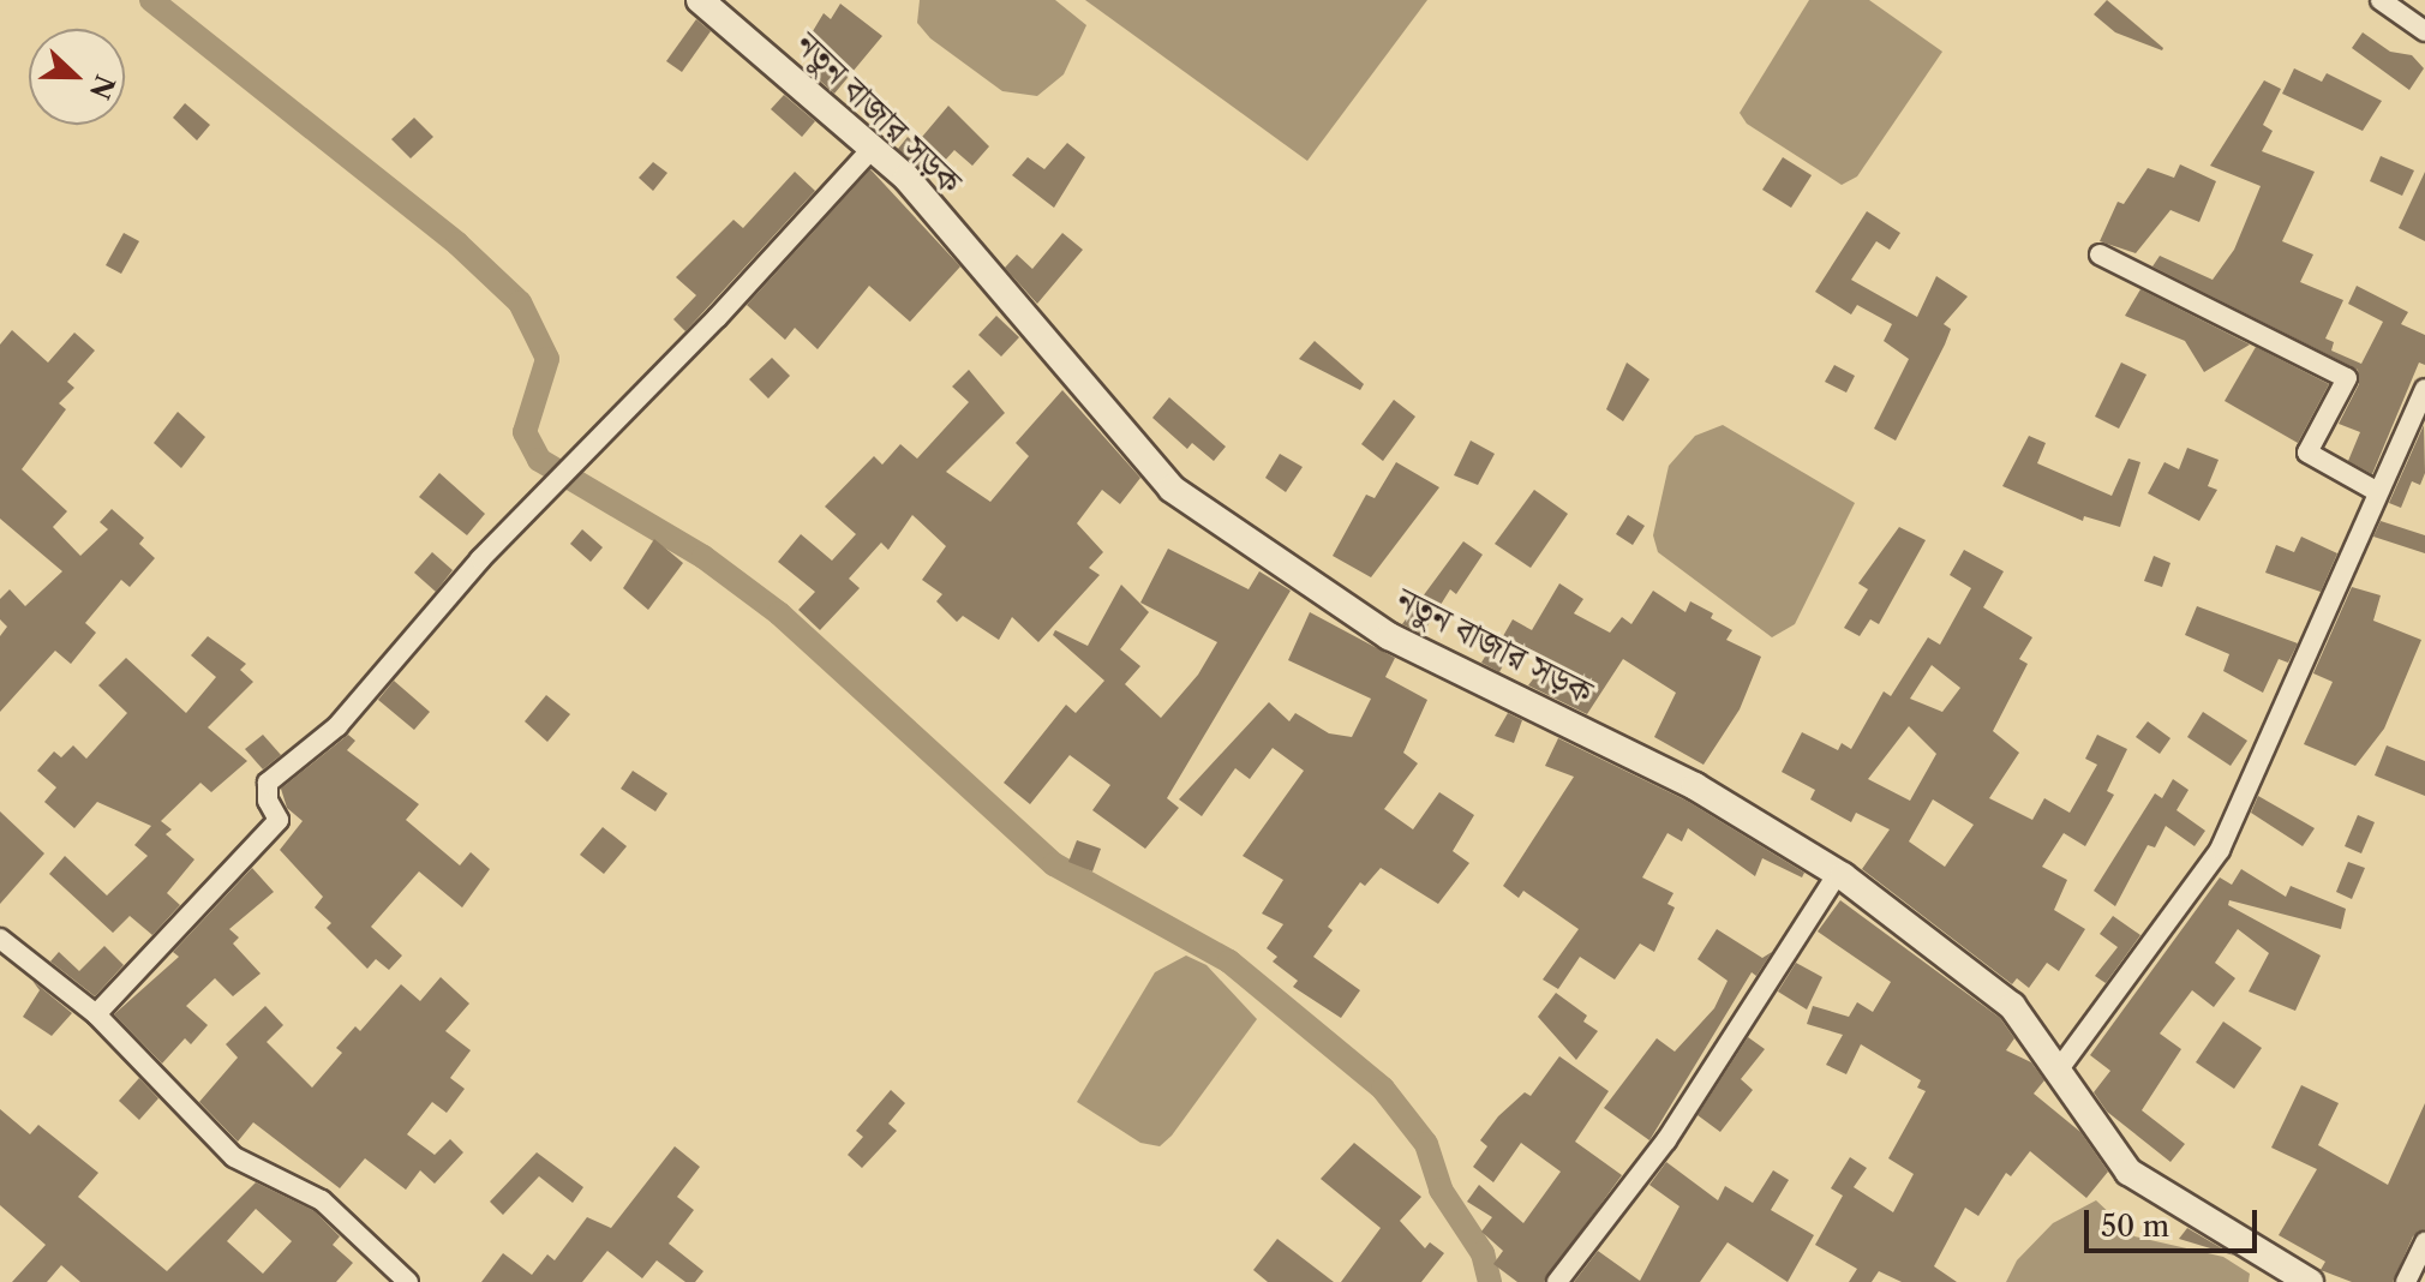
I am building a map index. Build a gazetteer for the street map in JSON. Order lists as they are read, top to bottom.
{
  "streets": {
    "street": ["নতুন বাজার সড়ক"]
  },
  "scale_bar": "50 m",
  "north": "right"
}
